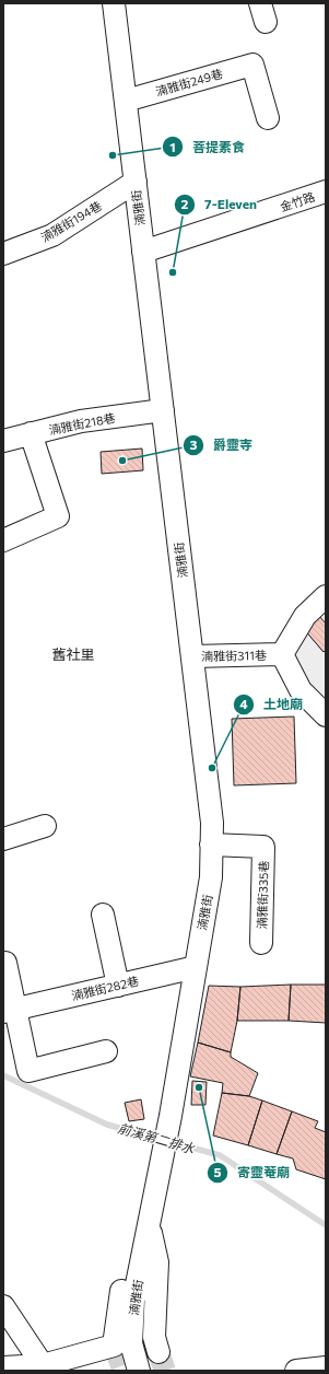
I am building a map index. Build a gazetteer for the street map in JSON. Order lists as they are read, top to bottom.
{
  "streets": {
    "street": [
      "湳雅街249巷",
      "金竹路",
      "湳雅街",
      "湳雅街194巷",
      "湳雅街218巷",
      "湳雅街311巷",
      "湳雅街335巷",
      "湳雅街282巷"
    ]
  },
  "crossings": [
    ["湳雅街249巷", "湳雅街"],
    ["金竹路", "湳雅街"],
    ["湳雅街", "湳雅街194巷"],
    ["湳雅街", "湳雅街218巷"],
    ["湳雅街", "湳雅街311巷"],
    ["湳雅街", "湳雅街335巷"],
    ["湳雅街", "湳雅街282巷"]
  ],
  "districts": ["舊社里"],
  "water": ["前溪第二排水"],
  "places": [
    "菩提素食",
    "7-Eleven",
    "爵靈寺",
    "土地廟",
    "寄靈菴廟"
  ]
}
